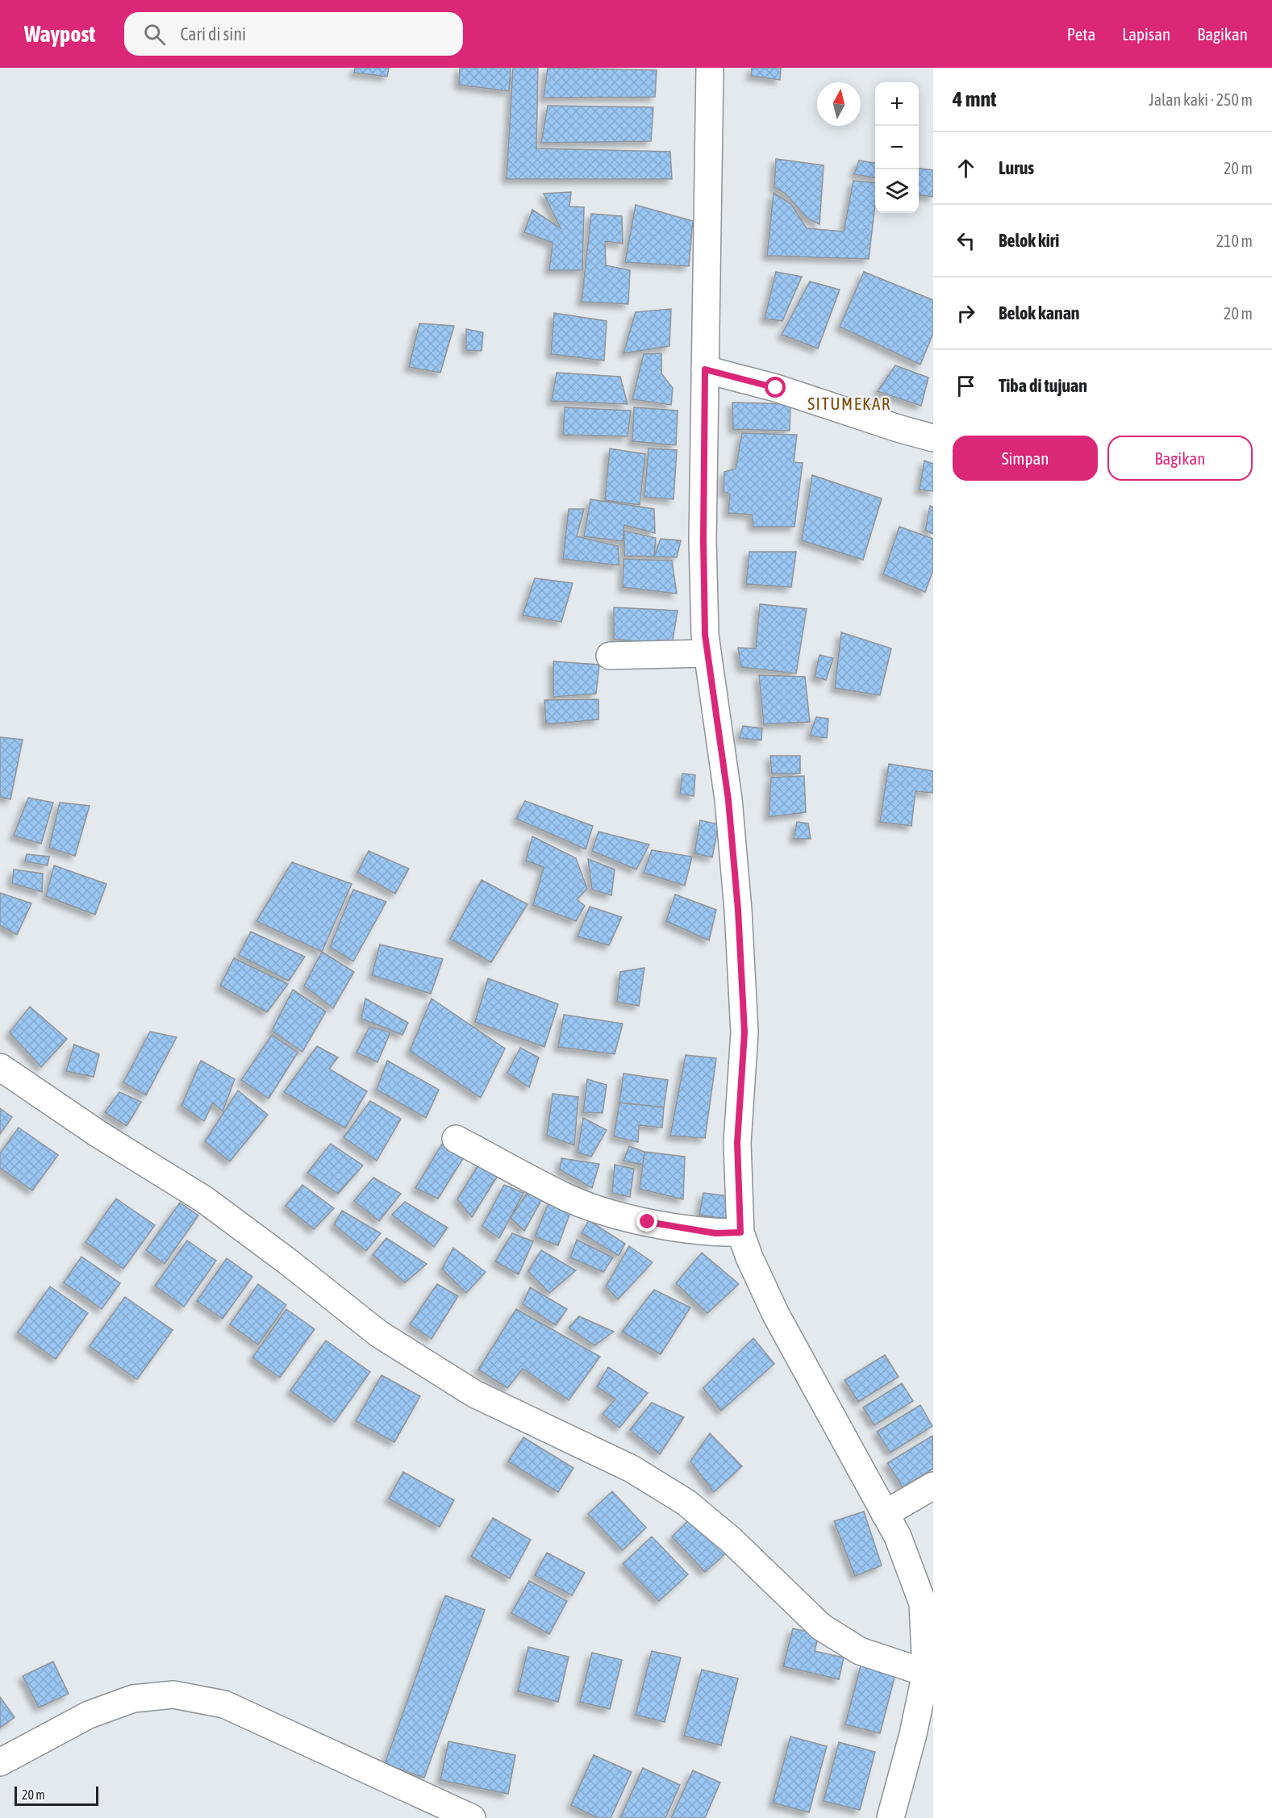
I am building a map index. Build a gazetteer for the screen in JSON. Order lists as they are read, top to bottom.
{
  "districts": ["SITUMEKAR"],
  "scale_bar": "20 m",
  "north": "top",
  "page": {
    "header": "Waypost",
    "search": "Cari di sini",
    "nav": ["Peta", "Lapisan", "Bagikan"],
    "heading": ["4 mnt", "Jalan kaki · 250 m"],
    "map_buttons": ["+", "−"],
    "list": [
      ["Lurus", "20 m"],
      ["Belok kiri", "210 m"],
      ["Belok kanan", "20 m"],
      "Tiba di tujuan"
    ],
    "buttons": ["Simpan", "Bagikan"],
    "scale": "20 m"
  }
}
